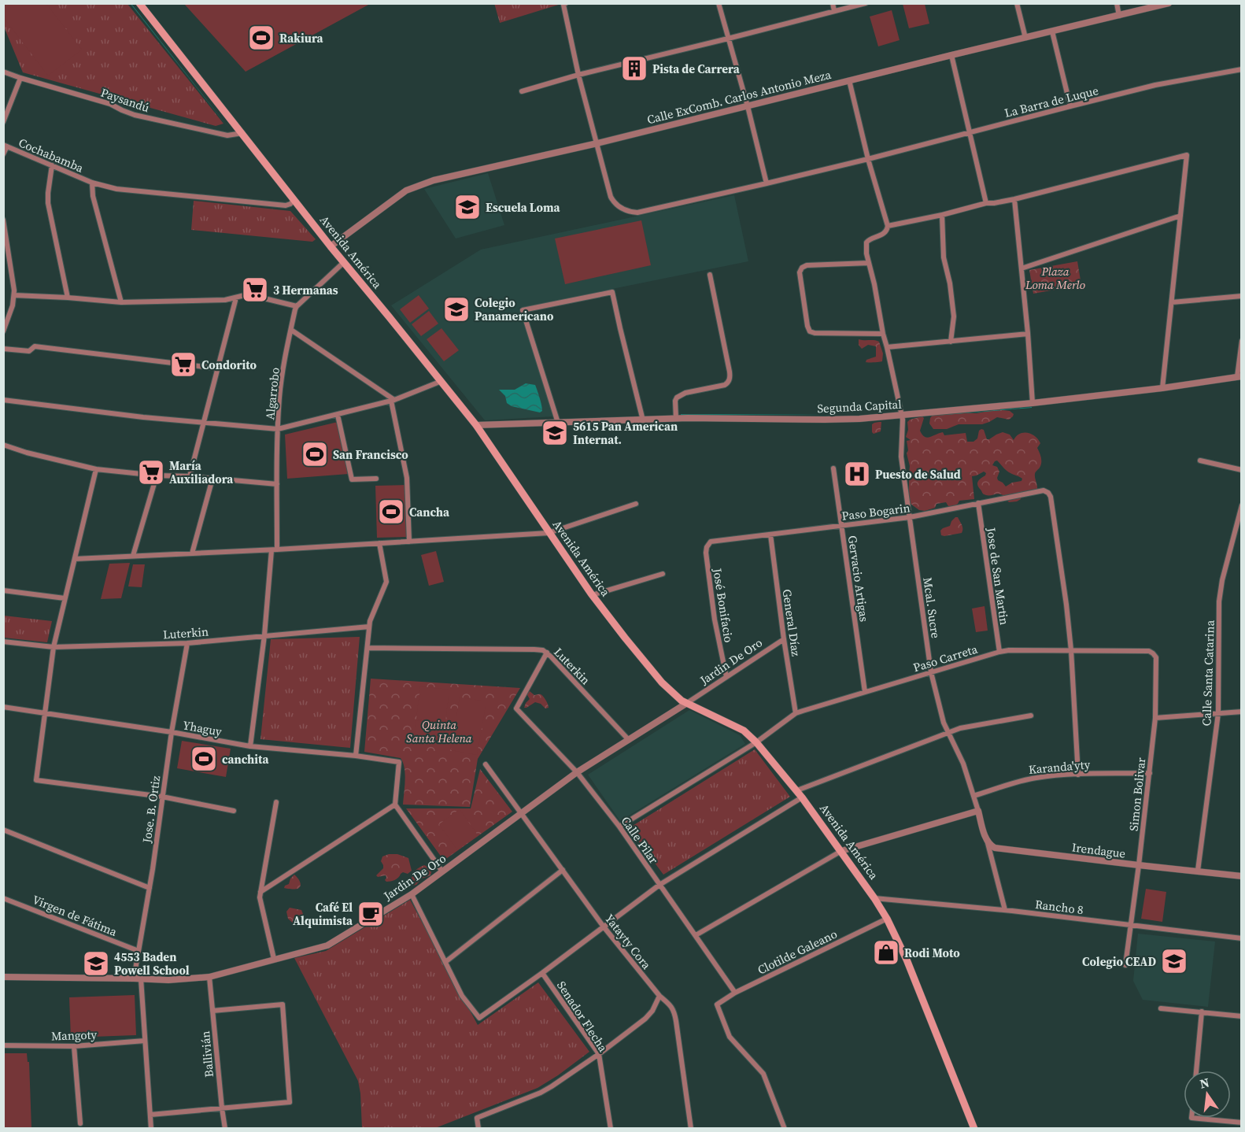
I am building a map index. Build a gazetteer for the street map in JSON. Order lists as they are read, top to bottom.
{
  "streets": {
    "main road": ["Avenida América"],
    "street": [
      "Calle ExComb. Carlos Antonio Meza",
      "Paysandú",
      "La Barra de Luque",
      "Cochabamba",
      "Algarrobo",
      "Segunda Capital",
      "Paso Bogarin",
      "Jose de San Martin",
      "Gervacio Artigas",
      "José Bonifacio",
      "Mcal. Sucre",
      "General Díaz",
      "Luterkin",
      "Paso Carreta",
      "Jardin De Oro",
      "Calle Santa Catarina",
      "Yhaguy",
      "Karanda'yty",
      "Simon Bolivar",
      "Jose. B. Ortiz",
      "Calle Pilar",
      "Irendague",
      "Rancho 8",
      "Virgen de Fátima",
      "Yatayty Cora",
      "Clotilde Galeano",
      "Senador Flecha",
      "Mangoty",
      "Ballivián"
    ]
  },
  "crossings": [
    ["Calle ExComb. Carlos Antonio Meza", "La Barra de Luque"],
    ["Calle ExComb. Carlos Antonio Meza", "Avenida América"],
    ["Paysandú", "Avenida América"],
    ["Cochabamba", "Avenida América"],
    ["Avenida América", "Segunda Capital"],
    ["Avenida América", "Paso Carreta"],
    ["Avenida América", "Jardin De Oro"],
    ["Avenida América", "Rancho 8"],
    ["Avenida América", "Clotilde Galeano"],
    ["Algarrobo", "Luterkin"],
    ["Algarrobo", "Yhaguy"],
    ["Segunda Capital", "Mcal. Sucre"],
    ["Paso Bogarin", "Jose de San Martin"],
    ["Paso Bogarin", "Gervacio Artigas"],
    ["Paso Bogarin", "José Bonifacio"],
    ["Paso Bogarin", "Mcal. Sucre"],
    ["Paso Bogarin", "General Díaz"],
    ["Paso Bogarin", "Paso Carreta"],
    ["Jose de San Martin", "Paso Carreta"],
    ["Gervacio Artigas", "Paso Carreta"],
    ["José Bonifacio", "Jardin De Oro"],
    ["Mcal. Sucre", "Paso Carreta"],
    ["Mcal. Sucre", "Karanda'yty"],
    ["General Díaz", "Paso Carreta"],
    ["General Díaz", "Jardin De Oro"],
    ["Luterkin", "Jardin De Oro"],
    ["Luterkin", "Jose. B. Ortiz"],
    ["Luterkin", "Calle Pilar"],
    ["Paso Carreta", "Simon Bolivar"],
    ["Paso Carreta", "Calle Pilar"],
    ["Jardin De Oro", "Jose. B. Ortiz"],
    ["Jardin De Oro", "Calle Pilar"],
    ["Jardin De Oro", "Yatayty Cora"],
    ["Jardin De Oro", "Ballivián"],
    ["Calle Santa Catarina", "Irendague"],
    ["Yhaguy", "Jose. B. Ortiz"],
    ["Karanda'yty", "Simon Bolivar"],
    ["Simon Bolivar", "Irendague"],
    ["Simon Bolivar", "Rancho 8"],
    ["Jose. B. Ortiz", "Virgen de Fátima"],
    ["Jose. B. Ortiz", "Mangoty"],
    ["Calle Pilar", "Clotilde Galeano"]
  ],
  "parks": ["Plaza Loma Merlo", "Quinta Santa Helena"],
  "places": {
    "sports": [
      "Rakiura",
      "San Francisco",
      "Cancha",
      "canchita"
    ],
    "building": ["Pista de Carrera"],
    "school or university": [
      "Escuela Loma",
      "Colegio Panamericano",
      "5615 Pan American Internat.",
      "Colegio CEAD",
      "4553 Baden Powell School"
    ],
    "supermarket": ["3 Hermanas", "Condorito", "María Auxiliadora"],
    "hospital": ["Puesto de Salud"],
    "cafe": ["Café El Alquimista"],
    "shop": ["Rodi Moto"]
  },
  "north": "top"
}
